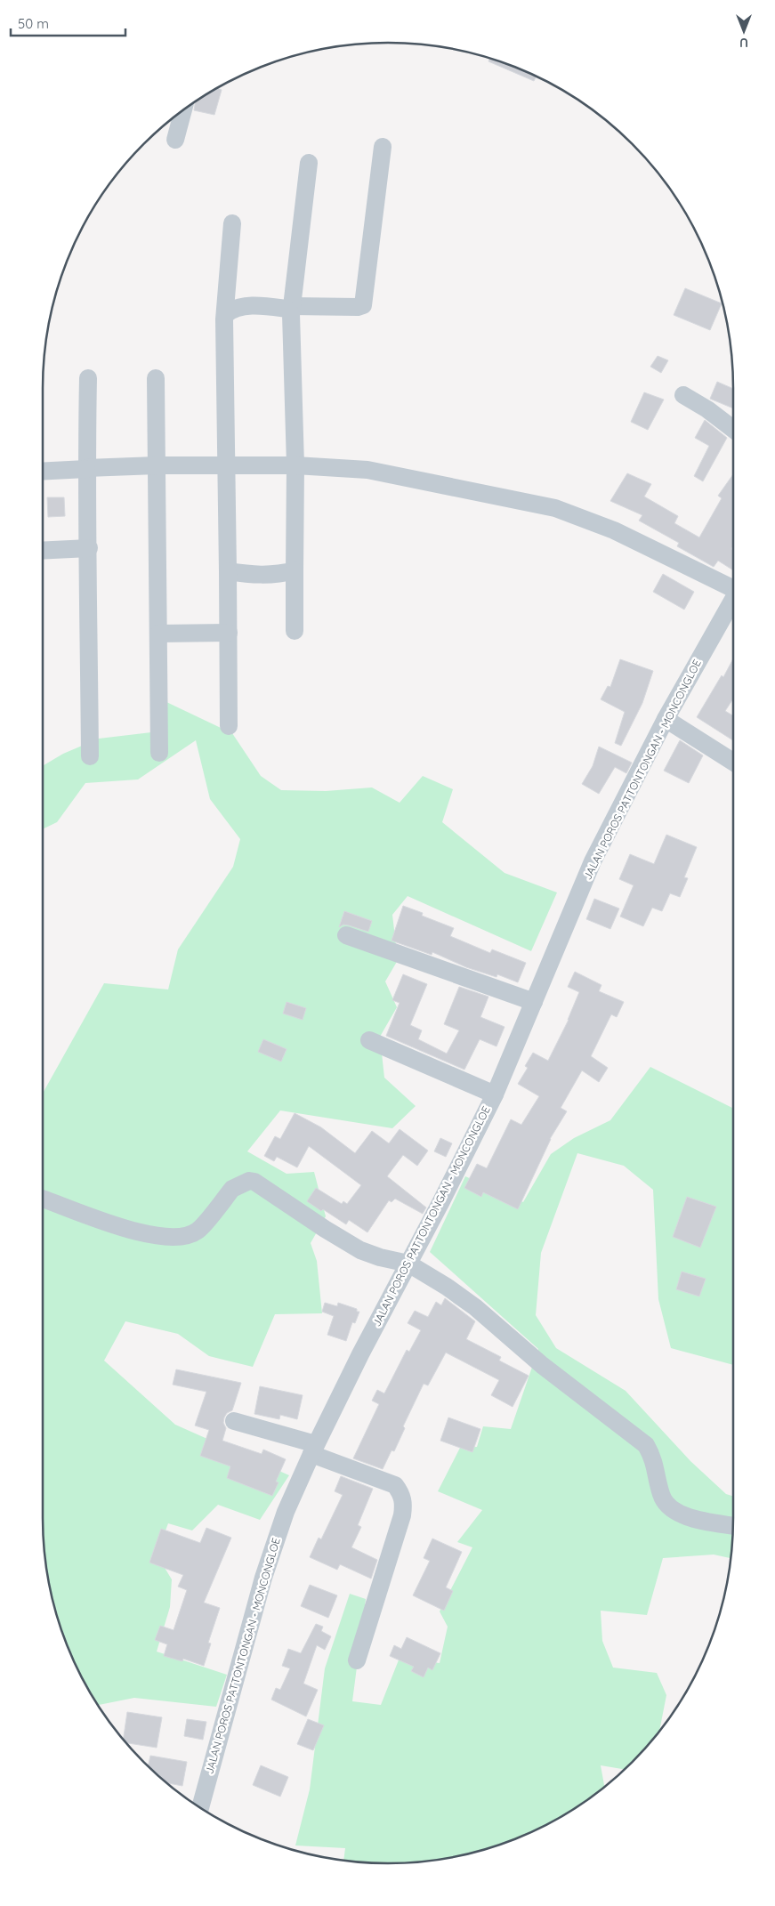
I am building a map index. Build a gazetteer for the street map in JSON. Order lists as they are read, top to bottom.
{
  "streets": {
    "street": ["JALAN POROS PATTONTONGAN - MONCONGLOE"]
  },
  "scale_bar": "50 m",
  "north": "bottom"
}
